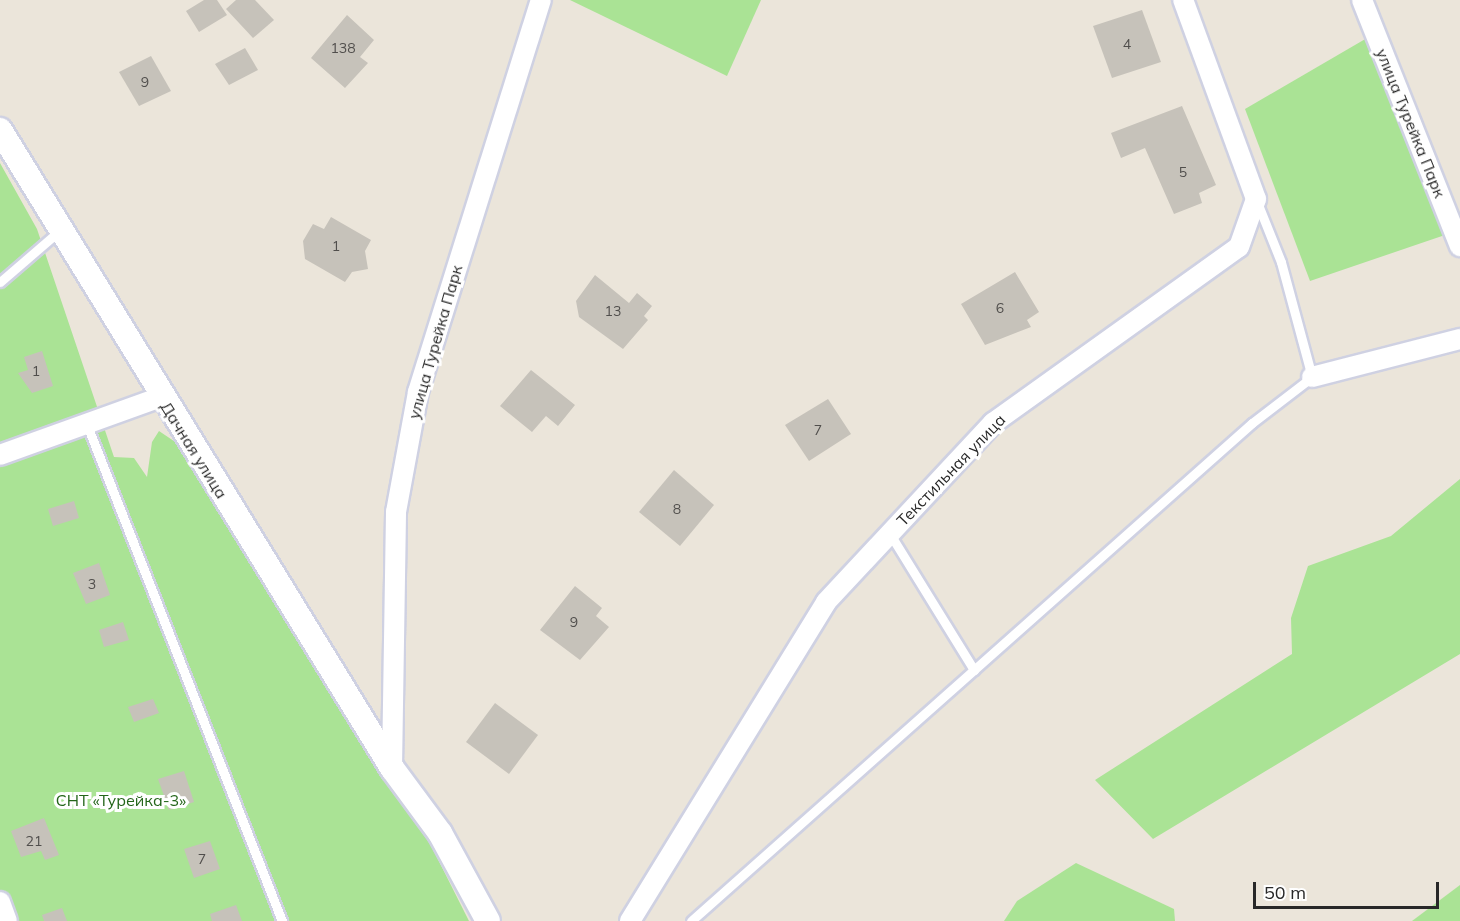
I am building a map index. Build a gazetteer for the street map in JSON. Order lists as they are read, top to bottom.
{
  "streets": {
    "street": ["улица Турейка Парк", "Дачная улица", "Текстильная улица"]
  },
  "crossings": [
    ["улица Турейка Парк", "Дачная улица"]
  ],
  "parks": ["СНТ «Турейка-3»"],
  "house_numbers": [
    "4",
    "138",
    "9",
    "5",
    "1",
    "6",
    "13",
    "1",
    "7",
    "8",
    "3",
    "9",
    "21",
    "7"
  ],
  "scale_bar": "50 m"
}
